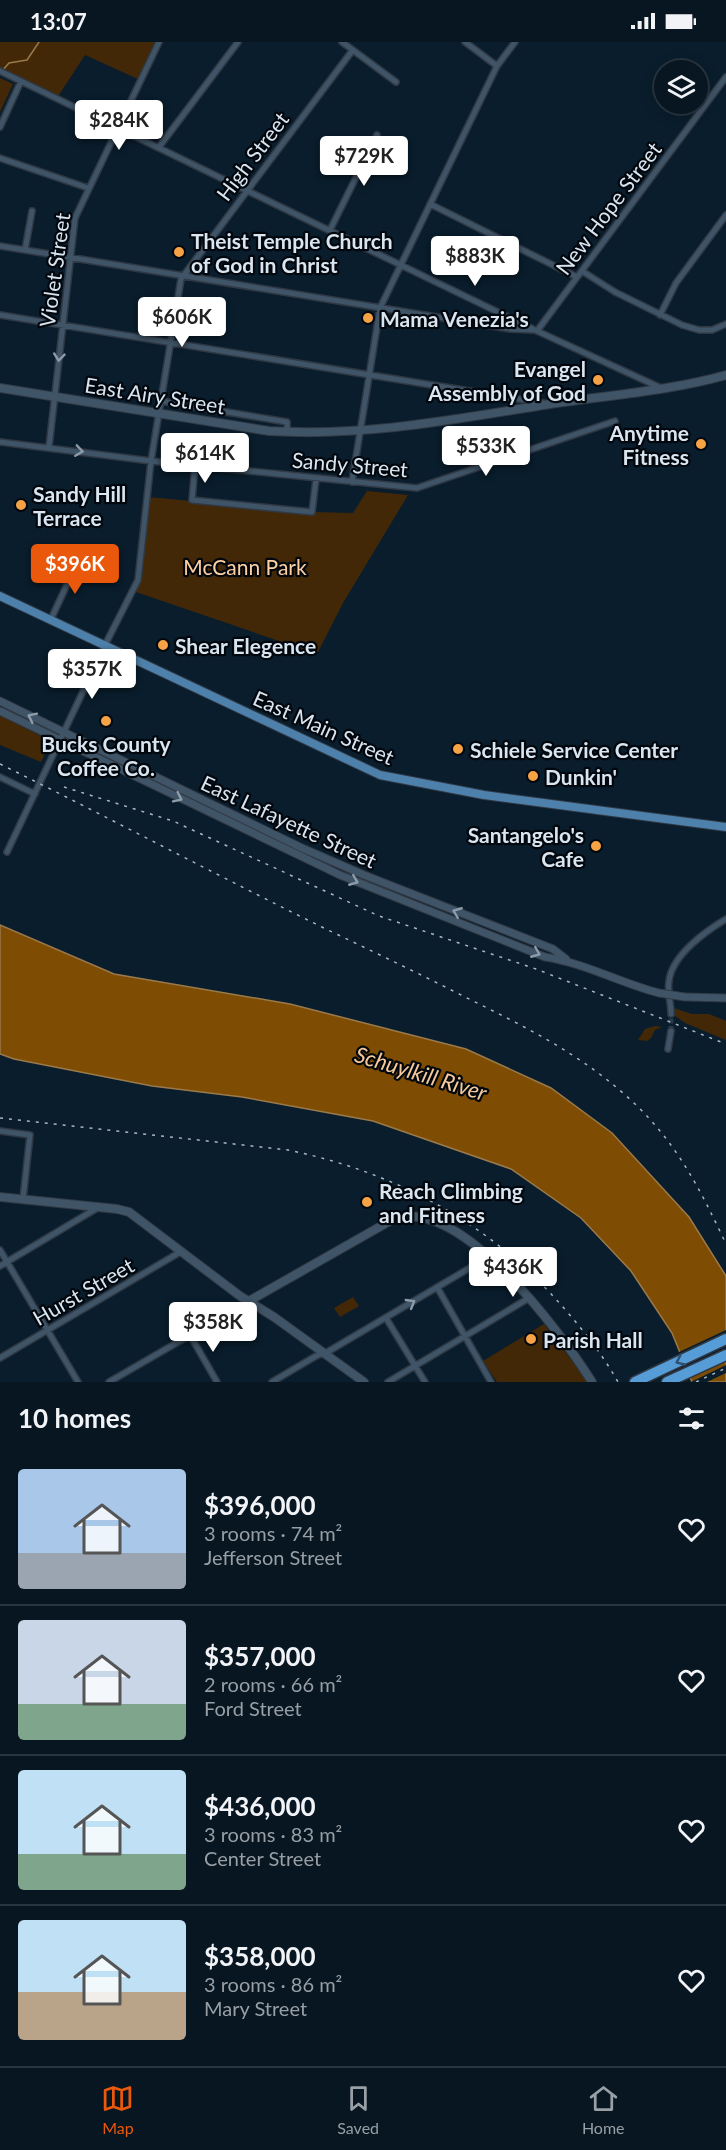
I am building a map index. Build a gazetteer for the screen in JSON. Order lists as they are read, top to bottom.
{
  "streets": {
    "main road": ["East Airy Street", "East Main Street"],
    "street": [
      "High Street",
      "New Hope Street",
      "Violet Street",
      "Sandy Street",
      "East Lafayette Street",
      "Hurst Street"
    ]
  },
  "crossings": [
    ["High Street", "East Airy Street"],
    ["High Street", "Sandy Street"],
    ["High Street", "East Main Street"],
    ["High Street", "East Lafayette Street"],
    ["Violet Street", "East Airy Street"],
    ["Violet Street", "Sandy Street"]
  ],
  "water": ["Schuylkill River"],
  "parks": ["McCann Park"],
  "places": [
    "Theist Temple Church of God in Christ",
    "Mama Venezia's",
    "Evangel Assembly of God",
    "Anytime Fitness",
    "Sandy Hill Terrace",
    "Shear Elegence",
    "Bucks County Coffee Co.",
    "Schiele Service Center",
    "Dunkin'",
    "Santangelo's Cafe",
    "Reach Climbing and Fitness",
    "Parish Hall"
  ],
  "page": {
    "status": "13:07",
    "price": [
      "$284K",
      "$729K",
      "$883K",
      "$606K",
      "$533K",
      "$614K",
      "$396K",
      "$357K",
      "$436K",
      "$358K"
    ],
    "heading": "10 homes",
    "list": [
      {
        "name": "$396,000",
        "note": "3 rooms · 74 m² · Jefferson Street"
      },
      {
        "name": "$357,000",
        "note": "2 rooms · 66 m² · Ford Street"
      },
      {
        "name": "$436,000",
        "note": "3 rooms · 83 m² · Center Street"
      },
      {
        "name": "$358,000",
        "note": "3 rooms · 86 m² · Mary Street"
      }
    ],
    "tabs": ["Map", "Saved", "Home"]
  }
}
